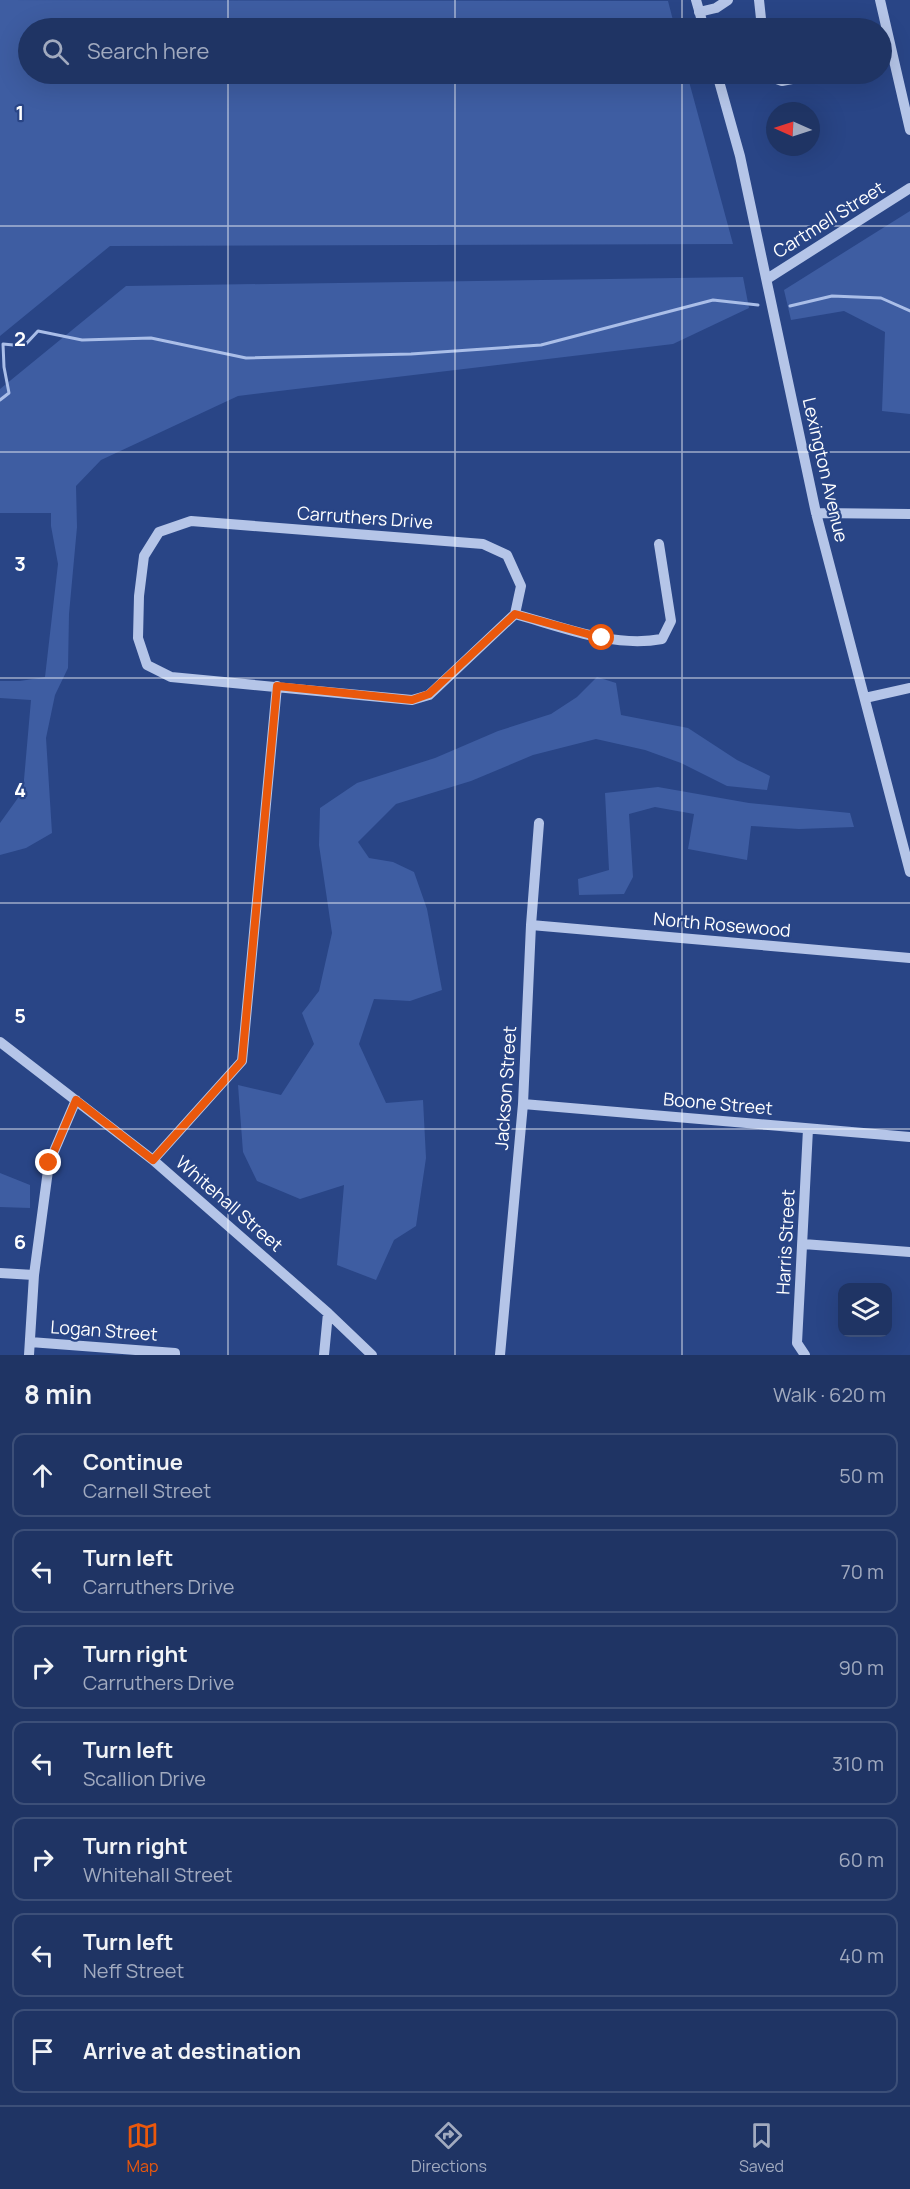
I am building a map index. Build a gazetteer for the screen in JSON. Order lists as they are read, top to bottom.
{
  "streets": {
    "street": [
      "Cartmell Street",
      "Lexington Avenue",
      "Carruthers Drive",
      "North Rosewood",
      "Jackson Street",
      "Boone Street",
      "Whitehall Street",
      "Harris Street",
      "Logan Street"
    ]
  },
  "crossings": [
    ["Cartmell Street", "Lexington Avenue"],
    ["North Rosewood", "Jackson Street"],
    ["Jackson Street", "Boone Street"],
    ["Boone Street", "Harris Street"]
  ],
  "north": "left",
  "page": {
    "search": "Search here",
    "heading": ["8 min", "Walk · 620 m"],
    "list": [
      ["Continue", "Carnell Street", "50 m"],
      ["Turn left", "Carruthers Drive", "70 m"],
      ["Turn right", "Carruthers Drive", "90 m"],
      ["Turn left", "Scallion Drive", "310 m"],
      ["Turn right", "Whitehall Street", "60 m"],
      ["Turn left", "Neff Street", "40 m"],
      "Arrive at destination"
    ],
    "nav": ["Map", "Directions", "Saved"]
  },
  "grid": {
    "rows": [
      "1",
      "2",
      "3",
      "4",
      "5",
      "6"
    ]
  }
}
